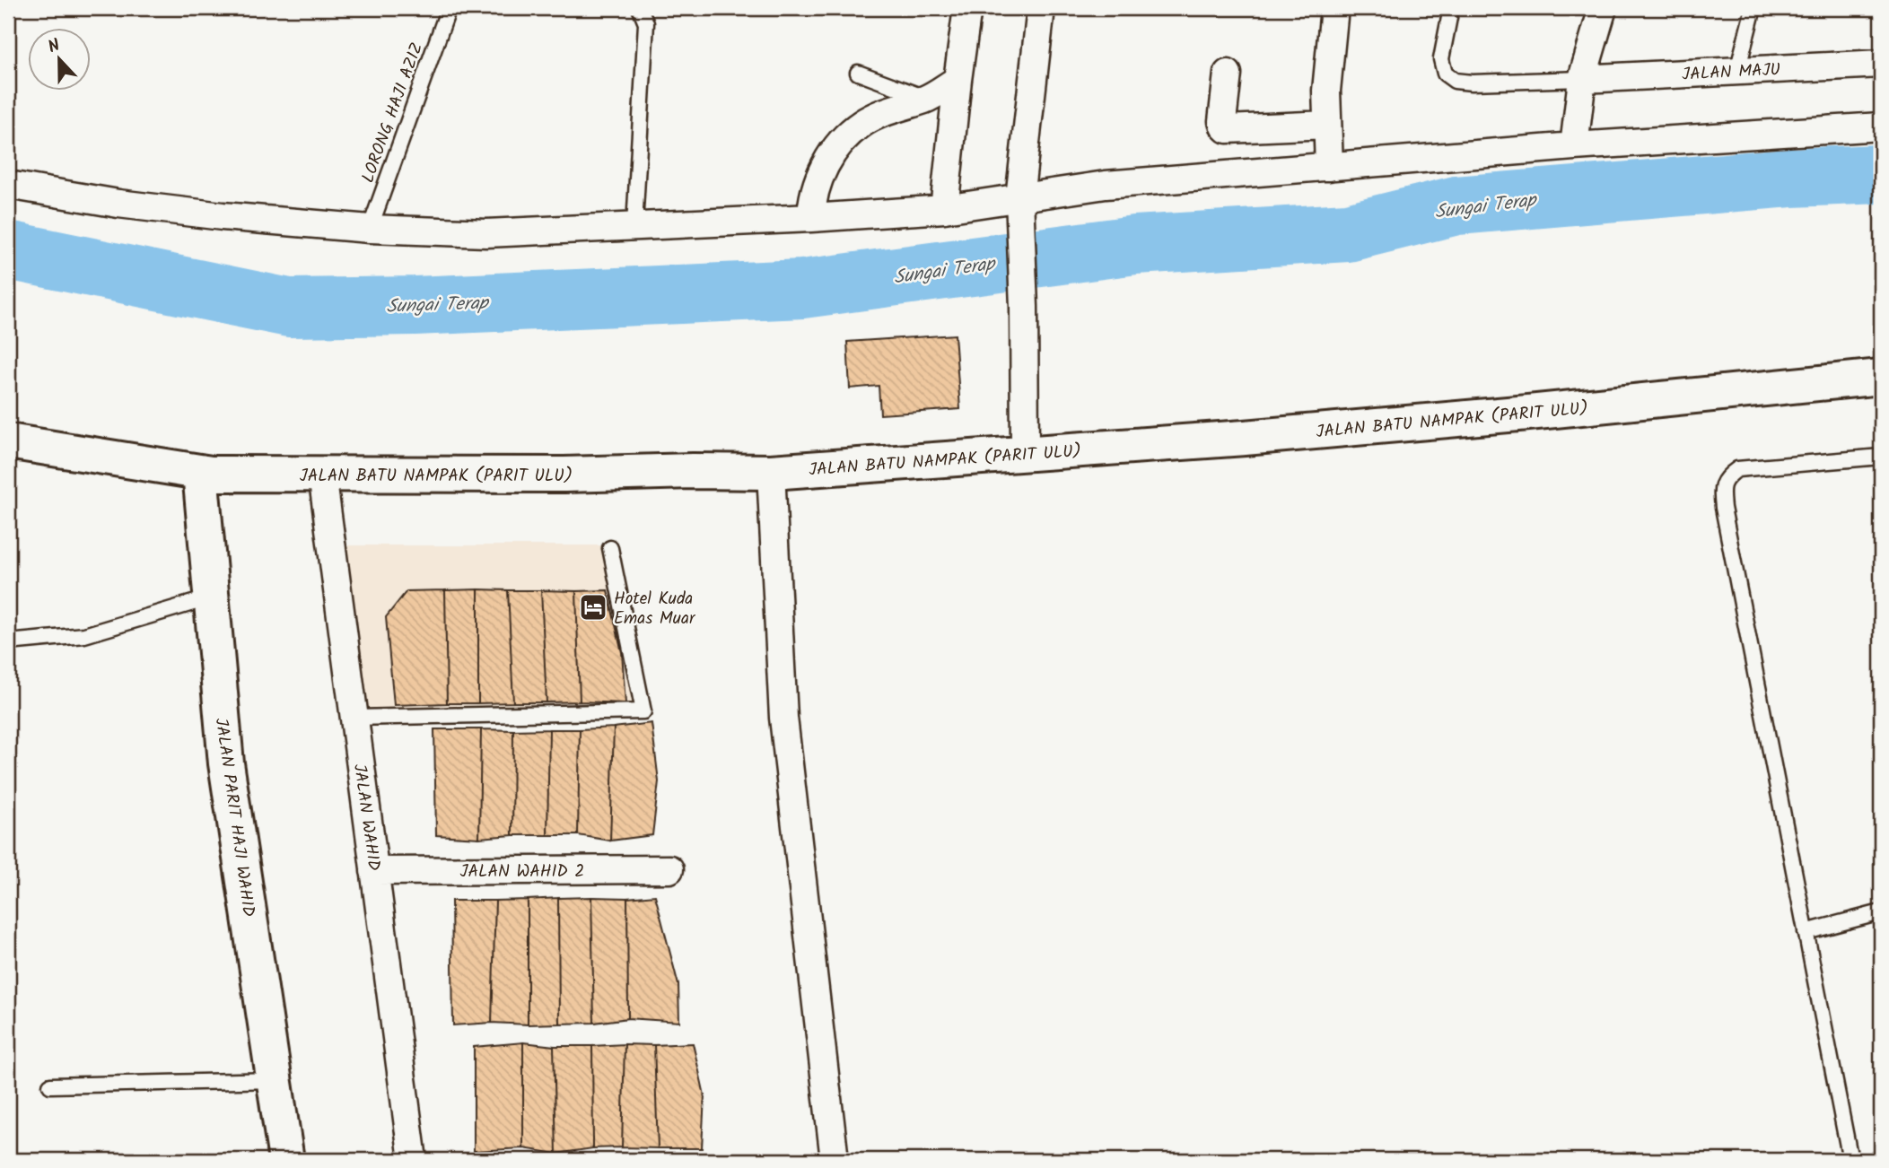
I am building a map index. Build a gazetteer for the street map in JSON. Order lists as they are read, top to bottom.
{
  "streets": {
    "street": [
      "JALAN MAJU",
      "JALAN BATU NAMPAK (PARIT ULU)",
      "JALAN PARIT HAJI WAHID",
      "JALAN WAHID",
      "JALAN WAHID 2"
    ],
    "lane": ["LORONG HAJI AZIZ"]
  },
  "crossings": [
    ["JALAN BATU NAMPAK (PARIT ULU)", "JALAN PARIT HAJI WAHID"],
    ["JALAN BATU NAMPAK (PARIT ULU)", "JALAN WAHID"],
    ["JALAN WAHID", "JALAN WAHID 2"]
  ],
  "water": ["Sungai Terap"],
  "places": {
    "hotel": ["Hotel Kuda Emas Muar"]
  },
  "north": "top"
}
